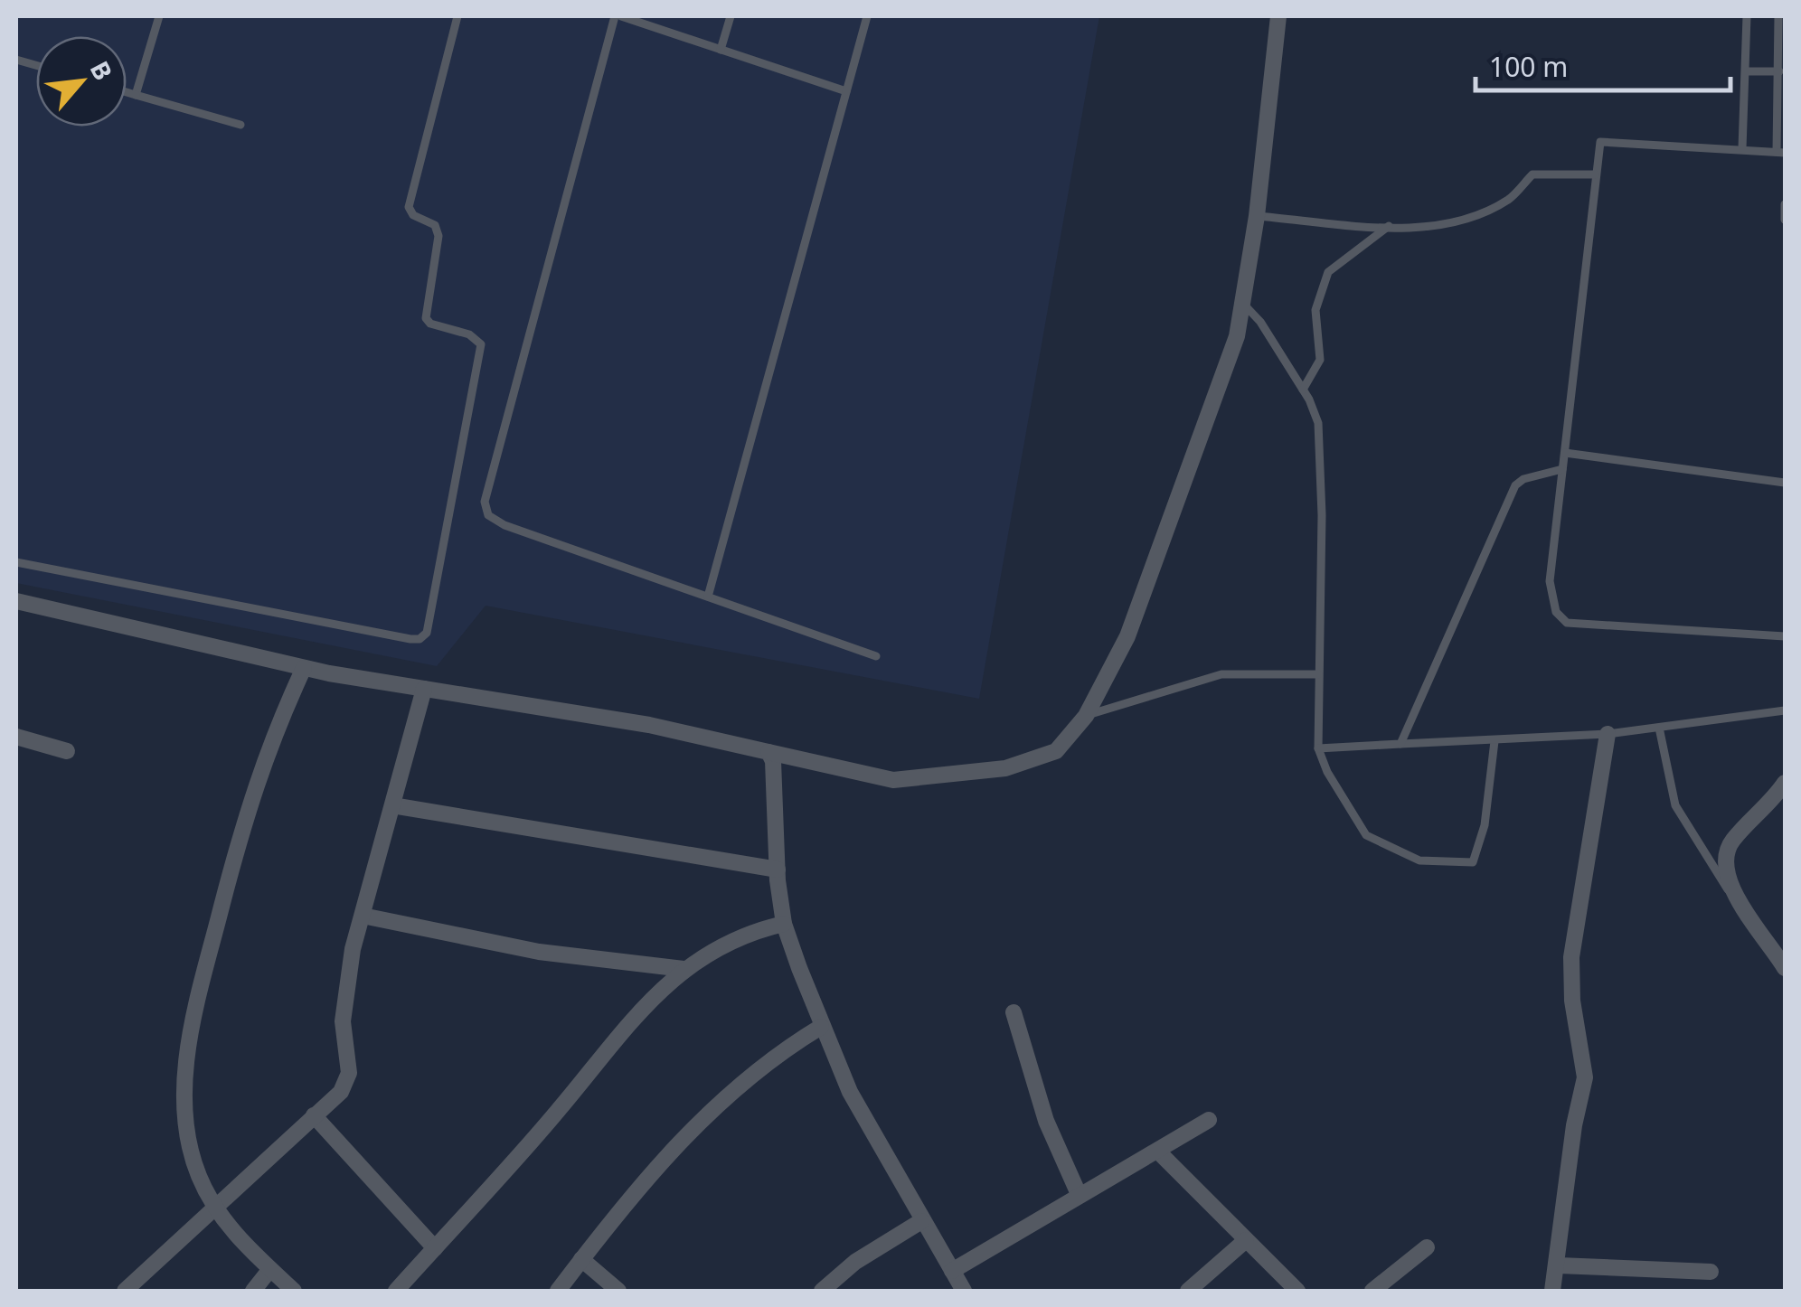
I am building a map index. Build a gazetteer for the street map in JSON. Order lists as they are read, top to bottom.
{
  "scale_bar": "100 m",
  "north": "top right"
}
